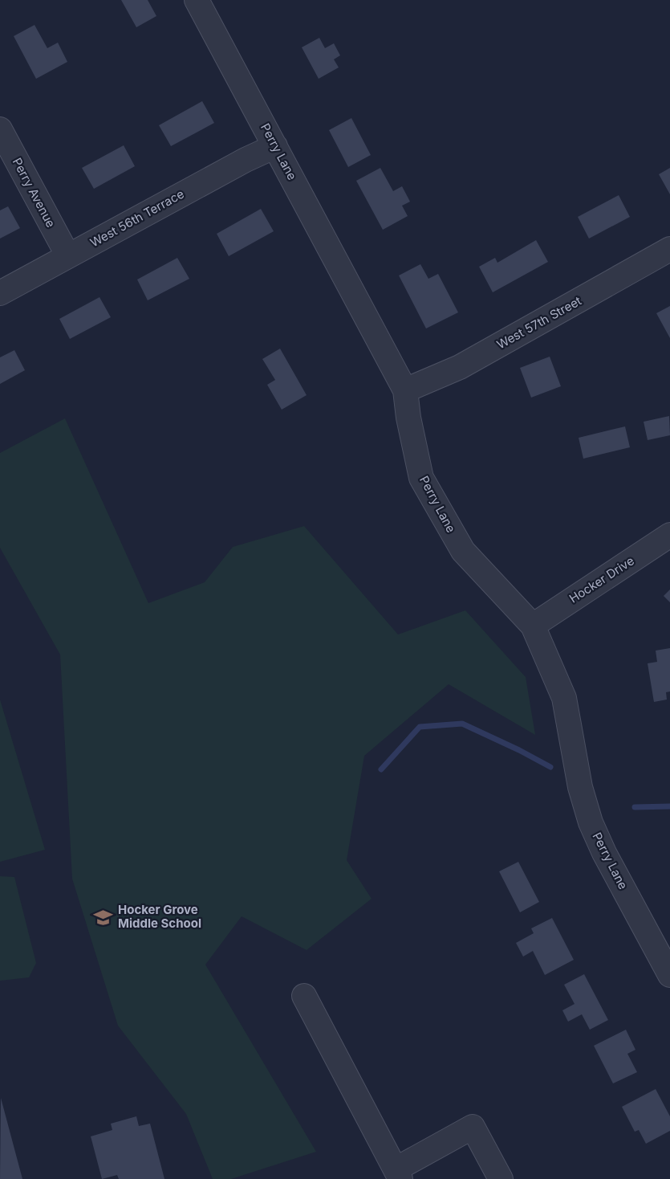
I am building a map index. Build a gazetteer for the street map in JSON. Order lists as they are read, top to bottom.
{
  "streets": {
    "street": [
      "Perry Lane",
      "Perry Avenue",
      "West 56th Terrace",
      "West 57th Street",
      "Hocker Drive"
    ]
  },
  "crossings": [
    ["Perry Lane", "West 56th Terrace"],
    ["Perry Lane", "West 57th Street"],
    ["Perry Lane", "Hocker Drive"],
    ["Perry Avenue", "West 56th Terrace"]
  ],
  "places": {
    "school or university": ["Hocker Grove Middle School"]
  }
}
